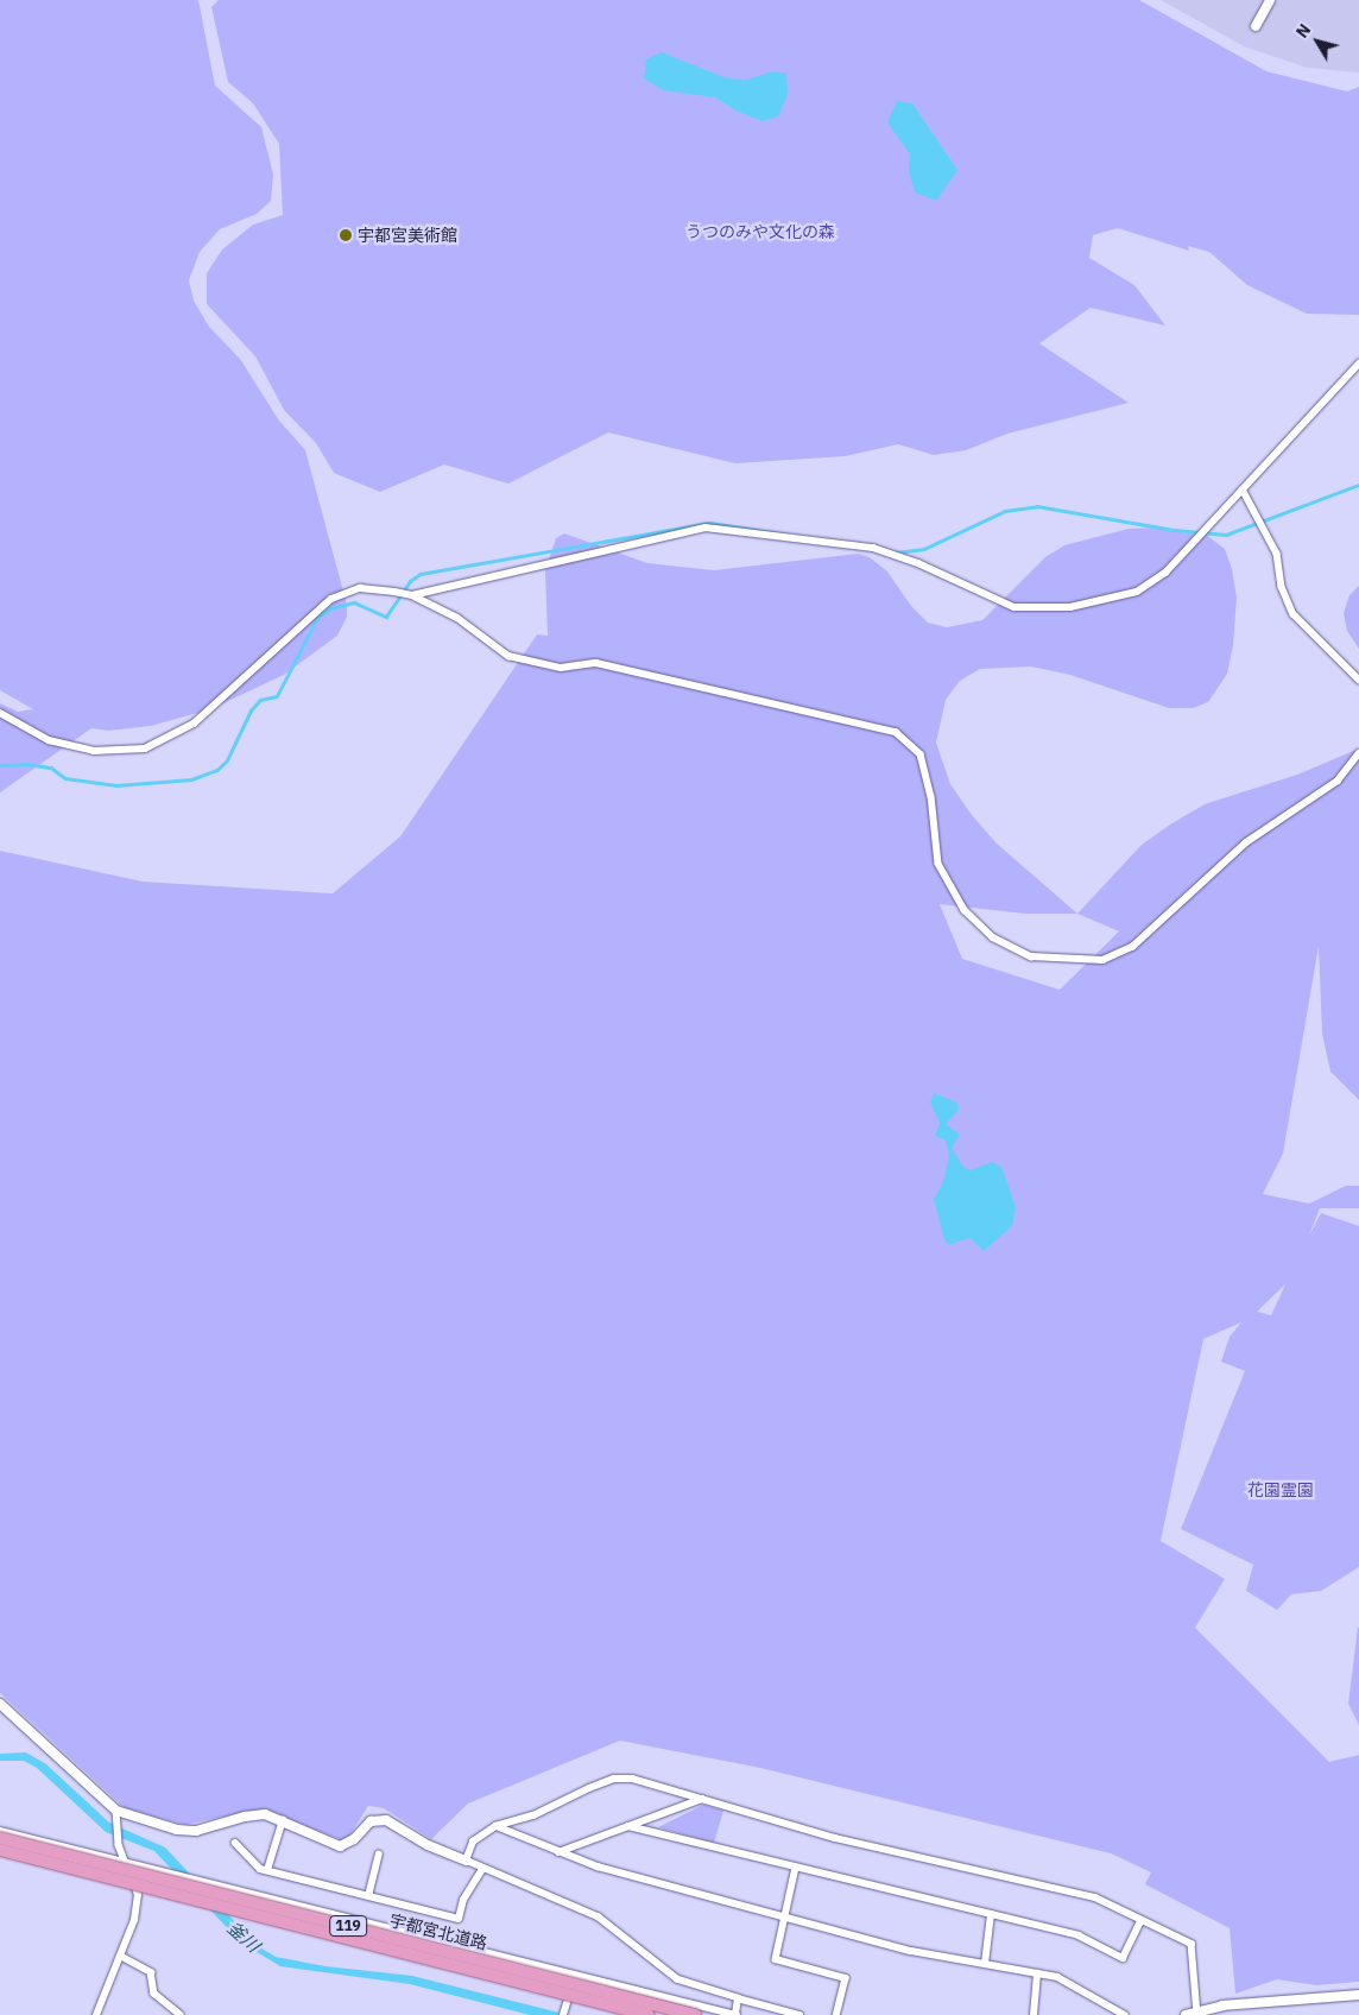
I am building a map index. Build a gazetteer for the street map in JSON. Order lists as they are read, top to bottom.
{
  "streets": {
    "highway": ["119", "宇都宮北道路"]
  },
  "water": ["釜川"],
  "parks": ["うつのみや文化の森", "花園霊園"],
  "places": ["宇都宮美術館"],
  "north": "top left"
}
